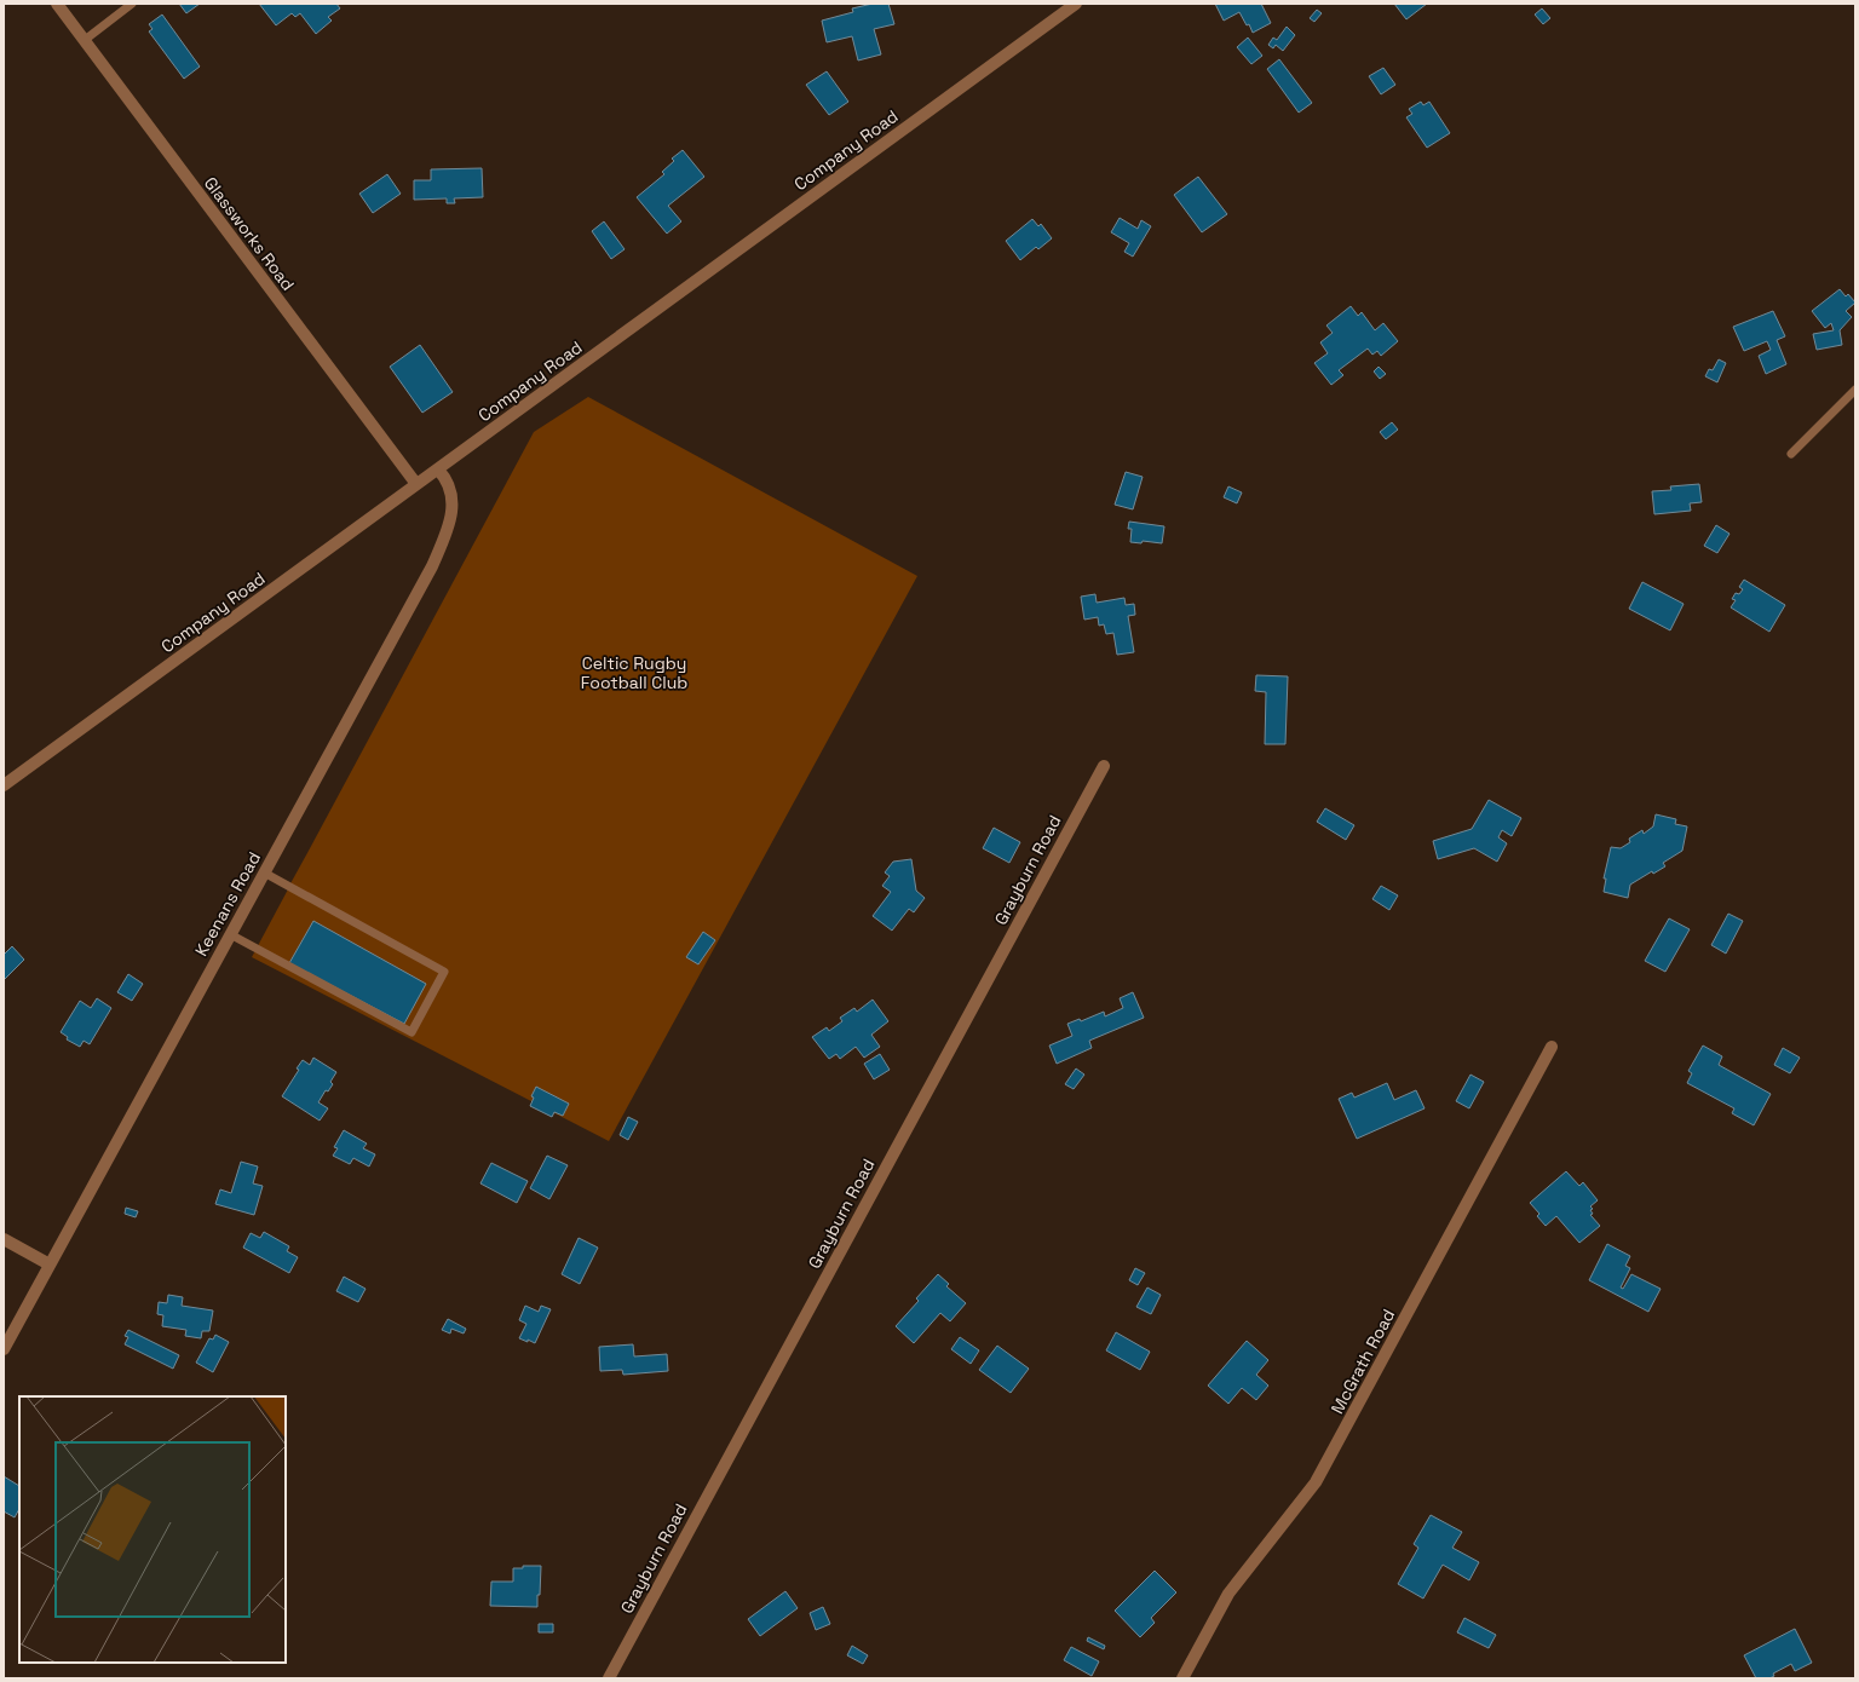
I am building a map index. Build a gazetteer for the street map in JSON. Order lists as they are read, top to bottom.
{
  "streets": {
    "street": [
      "Company Road",
      "Glassworks Road",
      "Grayburn Road",
      "Keenans Road",
      "McGrath Road"
    ]
  },
  "crossings": [
    ["Company Road", "Glassworks Road"],
    ["Company Road", "Keenans Road"]
  ],
  "parks": ["Celtic Rugby Football Club"]
}
